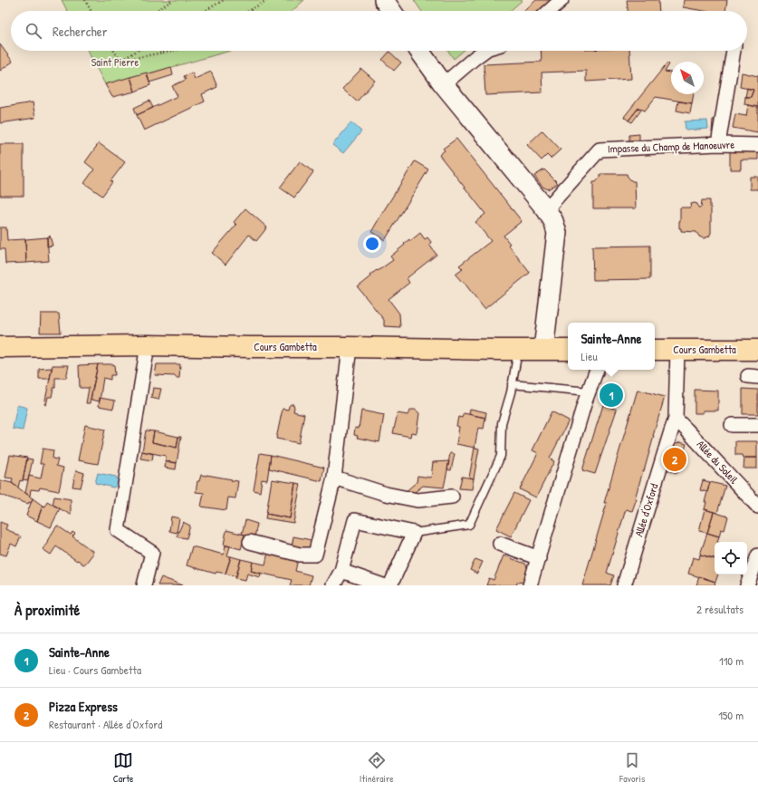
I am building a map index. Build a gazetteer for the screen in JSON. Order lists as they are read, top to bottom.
{
  "streets": {
    "main road": ["Cours Gambetta"],
    "street": ["Impasse du Champ de Manoeuvre", "Allée du Soleil", "Allée d'Oxford"]
  },
  "crossings": [
    ["Cours Gambetta", "Allée d'Oxford"],
    ["Allée du Soleil", "Allée d'Oxford"]
  ],
  "parks": ["Saint Pierre"],
  "north": "top left",
  "page": {
    "search": "Rechercher",
    "popup": ["Sainte-Anne", "Lieu"],
    "pins": ["1", "2"],
    "heading": ["À proximité", "2 résultats"],
    "list": [
      {
        "mark": "1",
        "name": "Sainte-Anne",
        "note": "Lieu · Cours Gambetta",
        "value": "110 m"
      },
      {
        "mark": "2",
        "name": "Pizza Express",
        "note": "Restaurant · Allée d'Oxford",
        "value": "150 m"
      }
    ],
    "nav": ["Carte", "Itinéraire", "Favoris"]
  }
}
